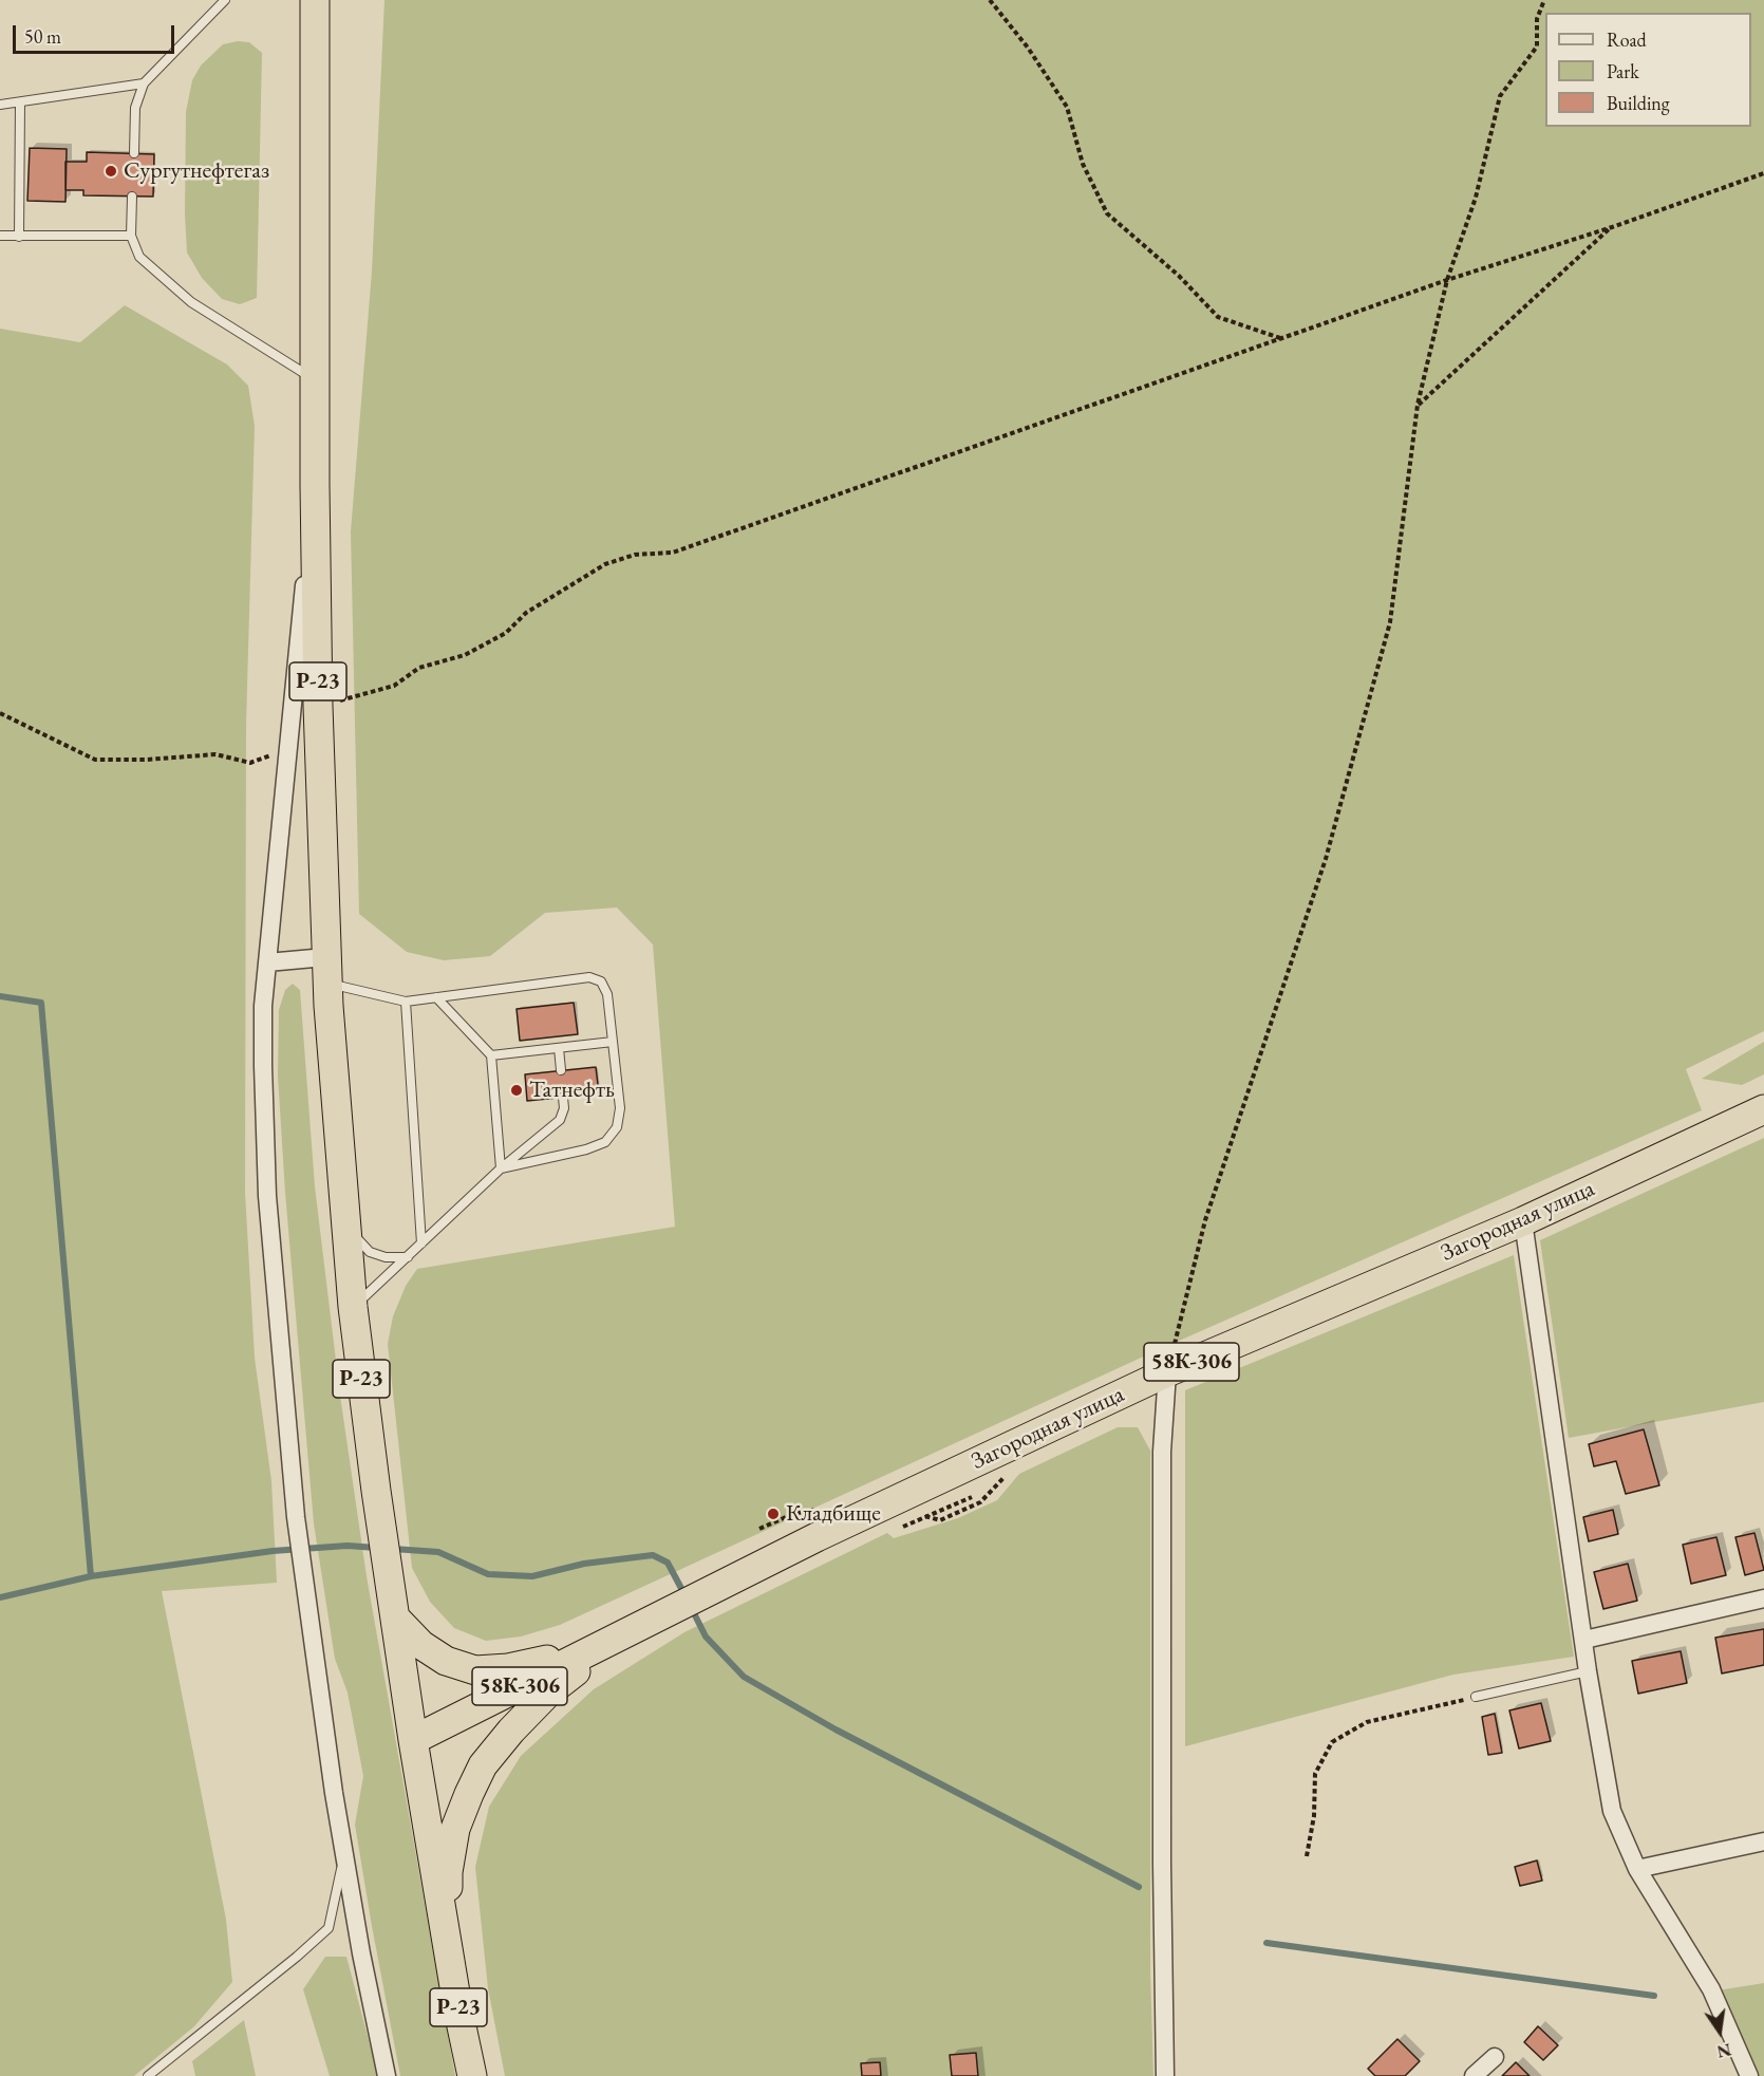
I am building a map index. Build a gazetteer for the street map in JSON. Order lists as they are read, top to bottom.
{
  "streets": {
    "highway": ["Р-23", "Загородная улица", "58К-306"]
  },
  "crossings": [
    ["Р-23", "Загородная улица"]
  ],
  "places": ["Сургутнефтегаз", "Татнефть", "Кладбище"],
  "legend": ["Road", "Park", "Building"],
  "scale_bar": "50 m",
  "north": "bottom"
}
